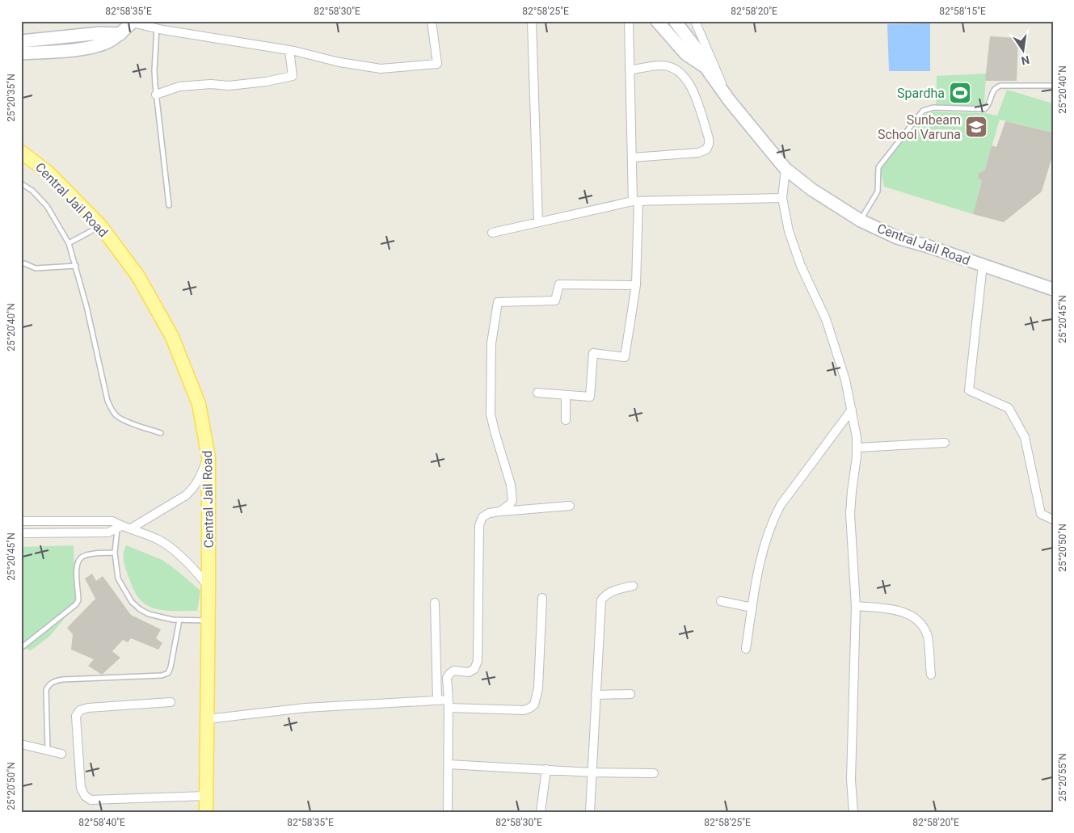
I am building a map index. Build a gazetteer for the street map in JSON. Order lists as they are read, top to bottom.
{
  "streets": {
    "main road": ["Central Jail Road"]
  },
  "places": {
    "sports": ["Spardha"],
    "school or university": ["Sunbeam School Varuna"]
  },
  "north": "bottom",
  "coordinates": [
    "82°58'35\"E",
    "82°58'30\"E",
    "82°58'25\"E",
    "82°58'20\"E",
    "82°58'15\"E",
    "25°20'40\"N",
    "25°20'35\"N",
    "25°20'45\"N",
    "25°20'50\"N",
    "25°20'55\"N",
    "82°58'40\"E"
  ]
}
